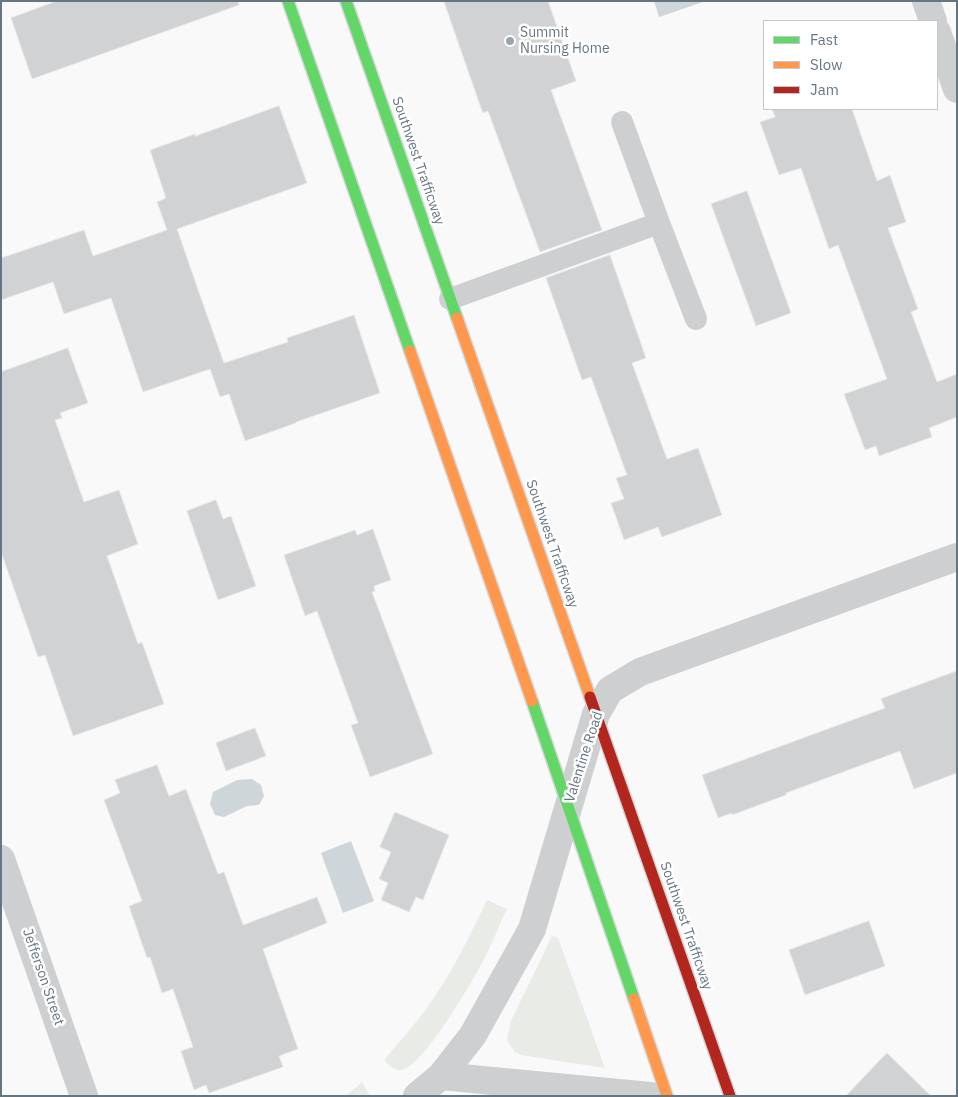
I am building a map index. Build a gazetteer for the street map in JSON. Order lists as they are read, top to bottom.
{
  "streets": {
    "main road": ["Southwest Trafficway"],
    "street": ["Valentine Road", "Jefferson Street"]
  },
  "crossings": [
    ["Southwest Trafficway", "Valentine Road"]
  ],
  "places": ["Summit Nursing Home"],
  "legend": ["Fast", "Slow", "Jam"]
}
